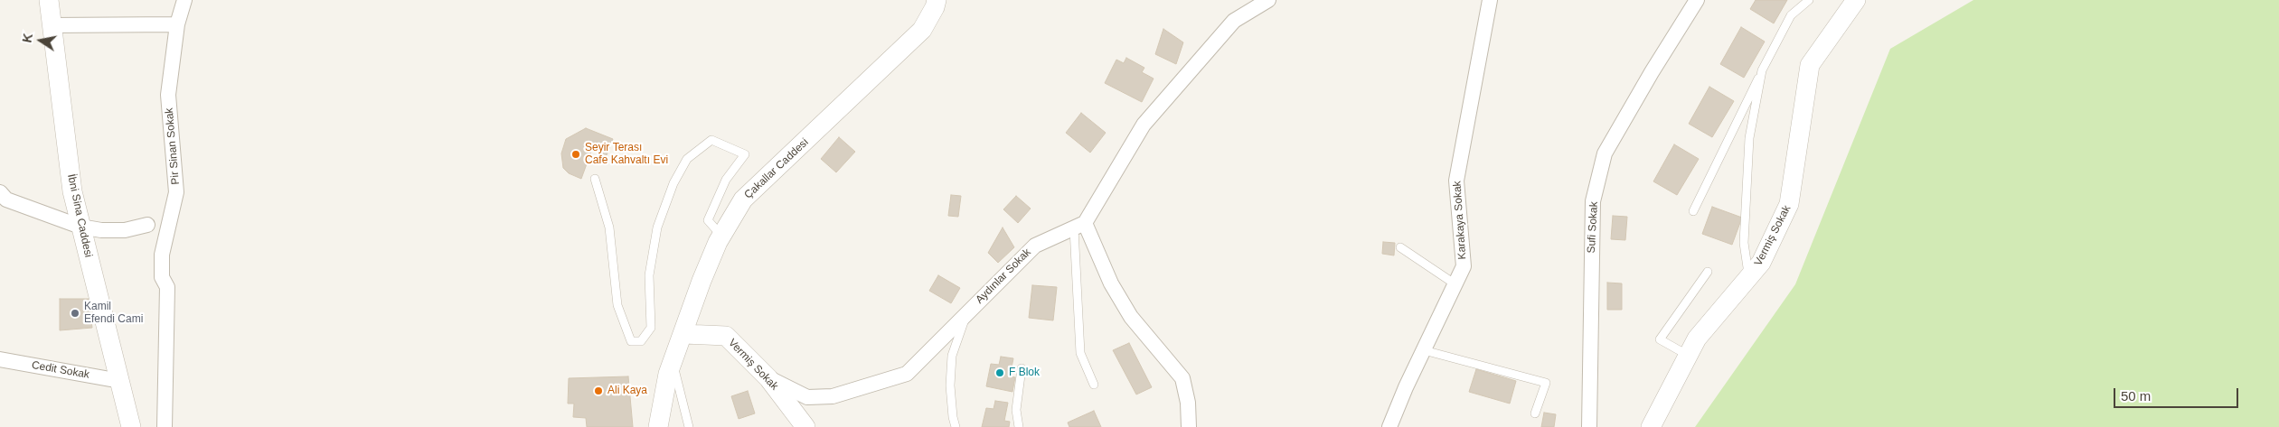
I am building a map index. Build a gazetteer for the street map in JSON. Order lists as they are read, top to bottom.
{
  "streets": {
    "street": [
      "Pir Sinan Sokak",
      "Çakallar Caddesi",
      "İbni Sina Caddesi",
      "Karakaya Sokak",
      "Sufi Sokak",
      "Vermiş Sokak",
      "Aydınlar Sokak",
      "Cedit Sokak"
    ]
  },
  "crossings": [
    ["Çakallar Caddesi", "Vermiş Sokak"],
    ["İbni Sina Caddesi", "Cedit Sokak"],
    ["Vermiş Sokak", "Aydınlar Sokak"]
  ],
  "places": [
    "Seyir Terası Cafe Kahvaltı Evi",
    "Kamil Efendi Cami",
    "F Blok",
    "Ali Kaya"
  ],
  "scale_bar": "50 m",
  "north": "left"
}
